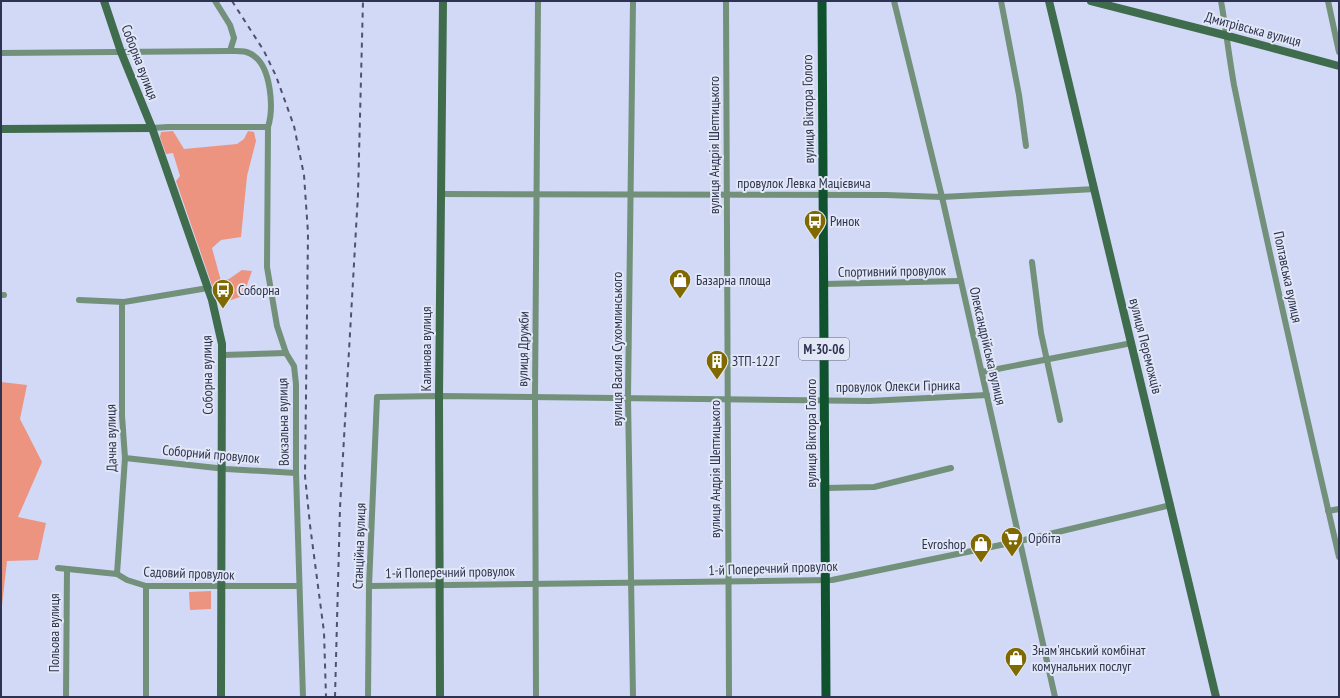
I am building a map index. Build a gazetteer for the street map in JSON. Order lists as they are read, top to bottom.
{
  "streets": {
    "main road": ["вулиця Віктора Голого", "М-30-06"],
    "street": [
      "Дмитрівська вулиця",
      "Соборна вулиця",
      "вулиця Андрія Шептицького",
      "провулок Левка Мацієвича",
      "Спортивний провулок",
      "Полтавська вулиця",
      "Олександрійська вулиця",
      "вулиця Переможців",
      "Калинова вулиця",
      "вулиця Дружби",
      "вулиця Василя Сухомлинського",
      "провулок Олекси Гірника",
      "Вокзальна вулиця",
      "Дачна вулиця",
      "Соборний провулок",
      "Станційна вулиця",
      "1-й Поперечний провулок",
      "Садовий провулок",
      "Польова вулиця"
    ]
  },
  "crossings": [
    ["Дмитрівська вулиця", "Полтавська вулиця"],
    ["Соборна вулиця", "Вокзальна вулиця"],
    ["Соборна вулиця", "Соборний провулок"],
    ["Соборна вулиця", "Садовий провулок"],
    ["вулиця Віктора Голого", "провулок Левка Мацієвича"],
    ["вулиця Віктора Голого", "Спортивний провулок"],
    ["вулиця Віктора Голого", "провулок Олекси Гірника"],
    ["вулиця Віктора Голого", "1-й Поперечний провулок"],
    ["вулиця Андрія Шептицького", "провулок Левка Мацієвича"],
    ["вулиця Андрія Шептицького", "провулок Олекси Гірника"],
    ["вулиця Андрія Шептицького", "1-й Поперечний провулок"],
    ["провулок Левка Мацієвича", "Олександрійська вулиця"],
    ["провулок Левка Мацієвича", "вулиця Переможців"],
    ["провулок Левка Мацієвича", "Калинова вулиця"],
    ["провулок Левка Мацієвича", "вулиця Дружби"],
    ["провулок Левка Мацієвича", "вулиця Василя Сухомлинського"],
    ["Спортивний провулок", "Олександрійська вулиця"],
    ["Олександрійська вулиця", "провулок Олекси Гірника"],
    ["Олександрійська вулиця", "1-й Поперечний провулок"],
    ["вулиця Переможців", "1-й Поперечний провулок"],
    ["Калинова вулиця", "провулок Олекси Гірника"],
    ["Калинова вулиця", "1-й Поперечний провулок"],
    ["вулиця Дружби", "провулок Олекси Гірника"],
    ["вулиця Дружби", "1-й Поперечний провулок"],
    ["вулиця Василя Сухомлинського", "провулок Олекси Гірника"],
    ["вулиця Василя Сухомлинського", "1-й Поперечний провулок"],
    ["провулок Олекси Гірника", "Станційна вулиця"],
    ["Вокзальна вулиця", "Соборний провулок"],
    ["Вокзальна вулиця", "Садовий провулок"],
    ["Дачна вулиця", "Соборний провулок"],
    ["Дачна вулиця", "Садовий провулок"],
    ["Станційна вулиця", "1-й Поперечний провулок"],
    ["Садовий провулок", "Польова вулиця"]
  ],
  "places": {
    "bus stop": ["Ринок", "Соборна"],
    "shop": ["Базарна площа", "Evroshop", "Знам'янський комбінат комунальних послуг"],
    "building": ["ЗТП-122Г"],
    "supermarket": ["Орбіта"]
  }
}
